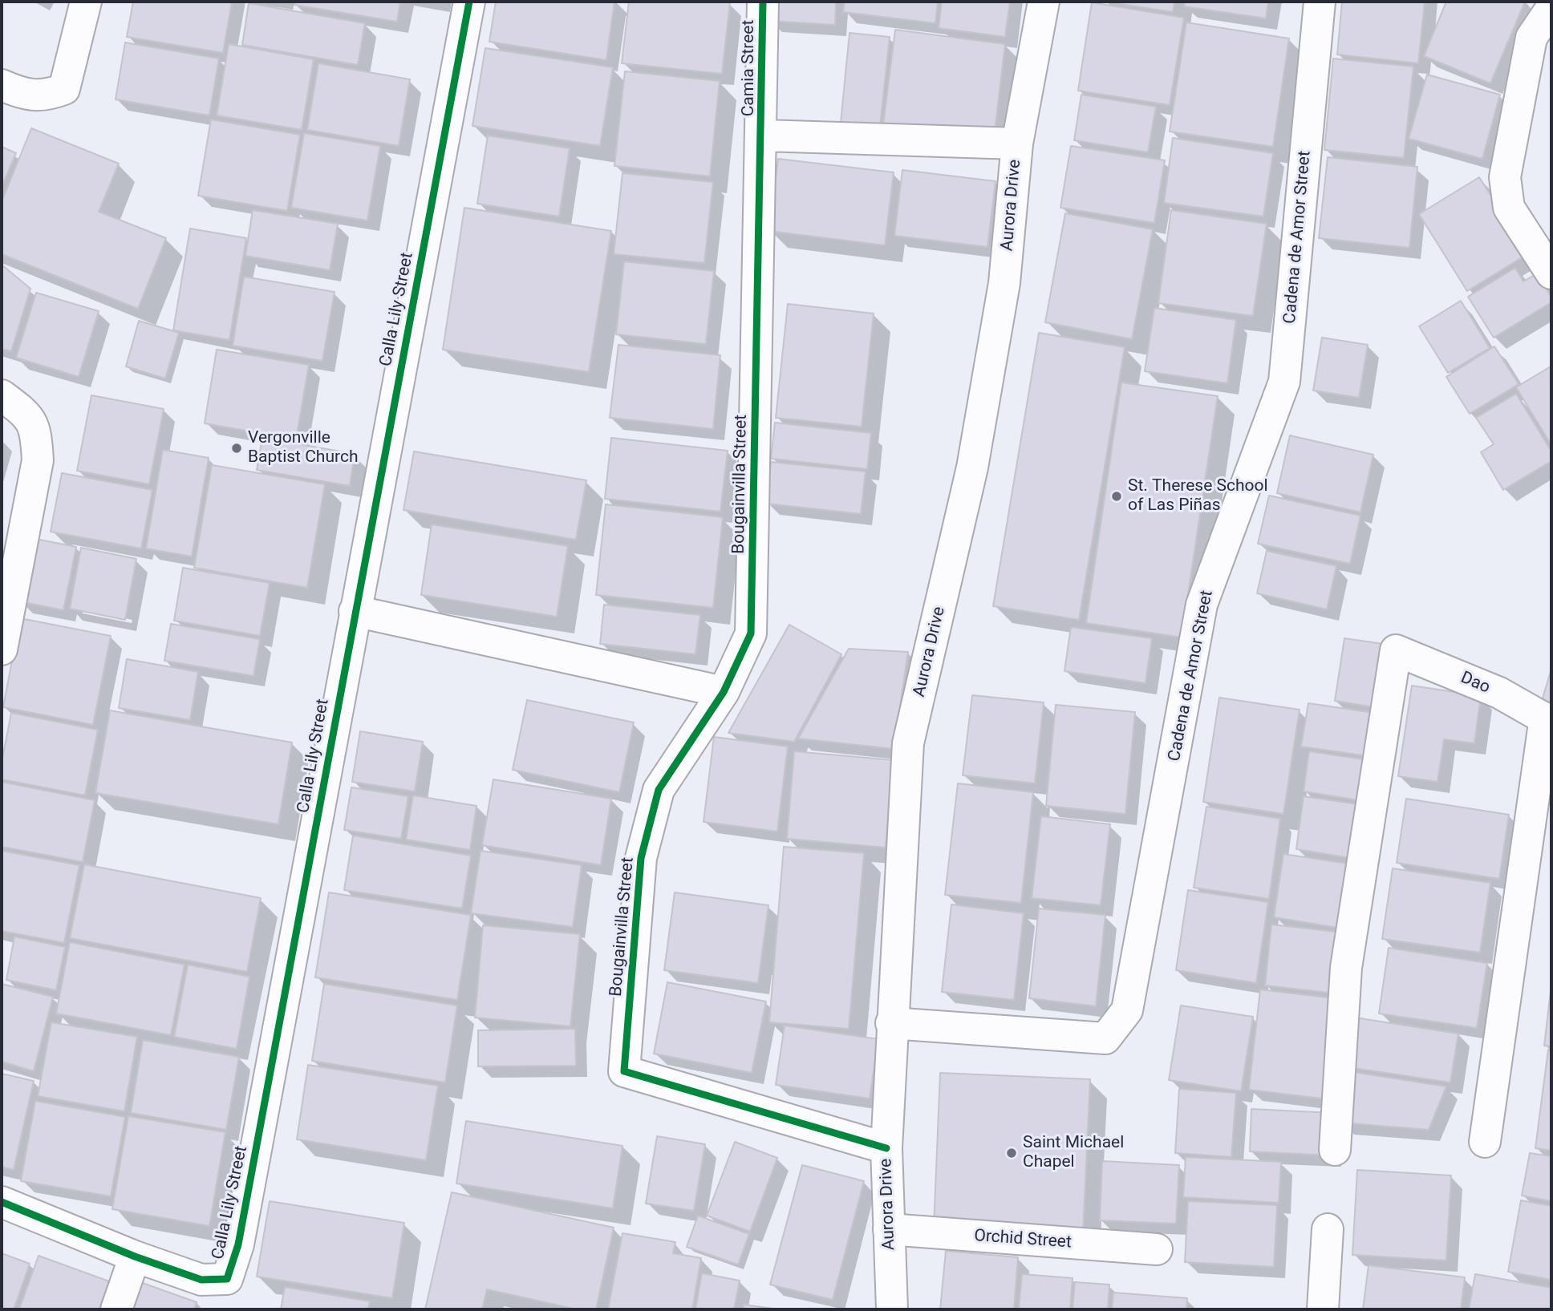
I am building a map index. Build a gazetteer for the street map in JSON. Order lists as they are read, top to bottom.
{
  "streets": {
    "street": [
      "Camia Street",
      "Aurora Drive",
      "Cadena de Amor Street",
      "Calla Lily Street",
      "Bougainvilla Street",
      "Dao",
      "Orchid Street"
    ]
  },
  "crossings": [
    ["Camia Street", "Bougainvilla Street"],
    ["Aurora Drive", "Cadena de Amor Street"],
    ["Aurora Drive", "Bougainvilla Street"],
    ["Aurora Drive", "Orchid Street"]
  ],
  "places": ["Vergonville Baptist Church", "St. Therese School of Las Piñas", "Saint Michael Chapel"]
}
